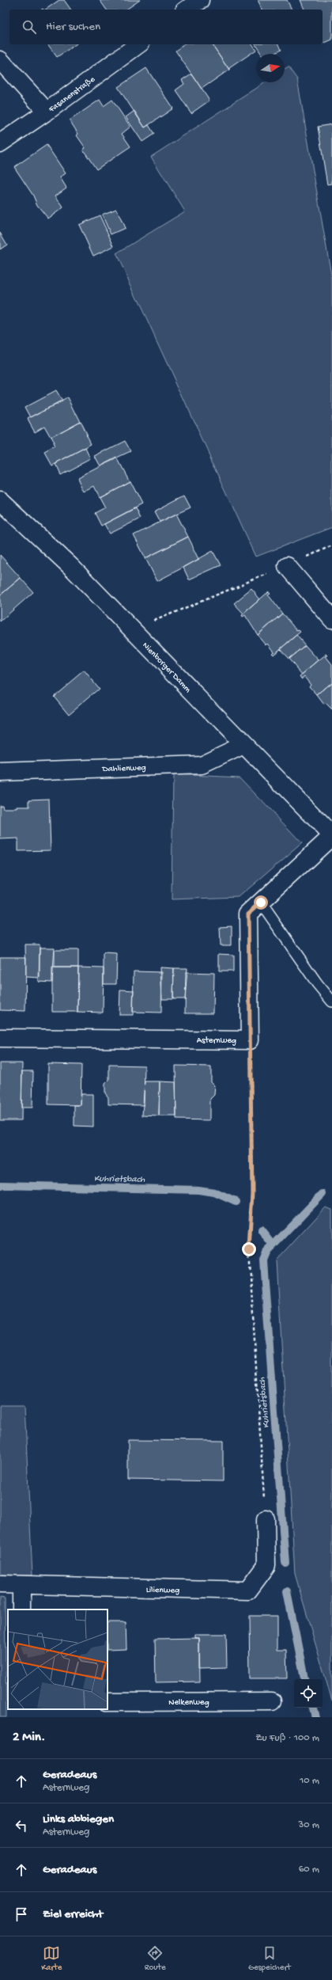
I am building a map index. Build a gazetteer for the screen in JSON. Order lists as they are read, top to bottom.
{
  "streets": {
    "street": [
      "Fasanenstraße",
      "Nienborger Damm",
      "Dahlienweg",
      "Asternweg",
      "Lilienweg",
      "Nelkenweg"
    ]
  },
  "crossings": [
    ["Nienborger Damm", "Dahlienweg"]
  ],
  "water": ["Kuhrietsbach"],
  "north": "right",
  "page": {
    "search": "Hier suchen",
    "heading": ["2 Min.", "Zu Fuß · 100 m"],
    "list": [
      ["Geradeaus", "Asternweg", "10 m"],
      ["Links abbiegen", "Asternweg", "30 m"],
      ["Geradeaus", "60 m"],
      "Ziel erreicht"
    ],
    "nav": ["Karte", "Route", "Gespeichert"]
  }
}
